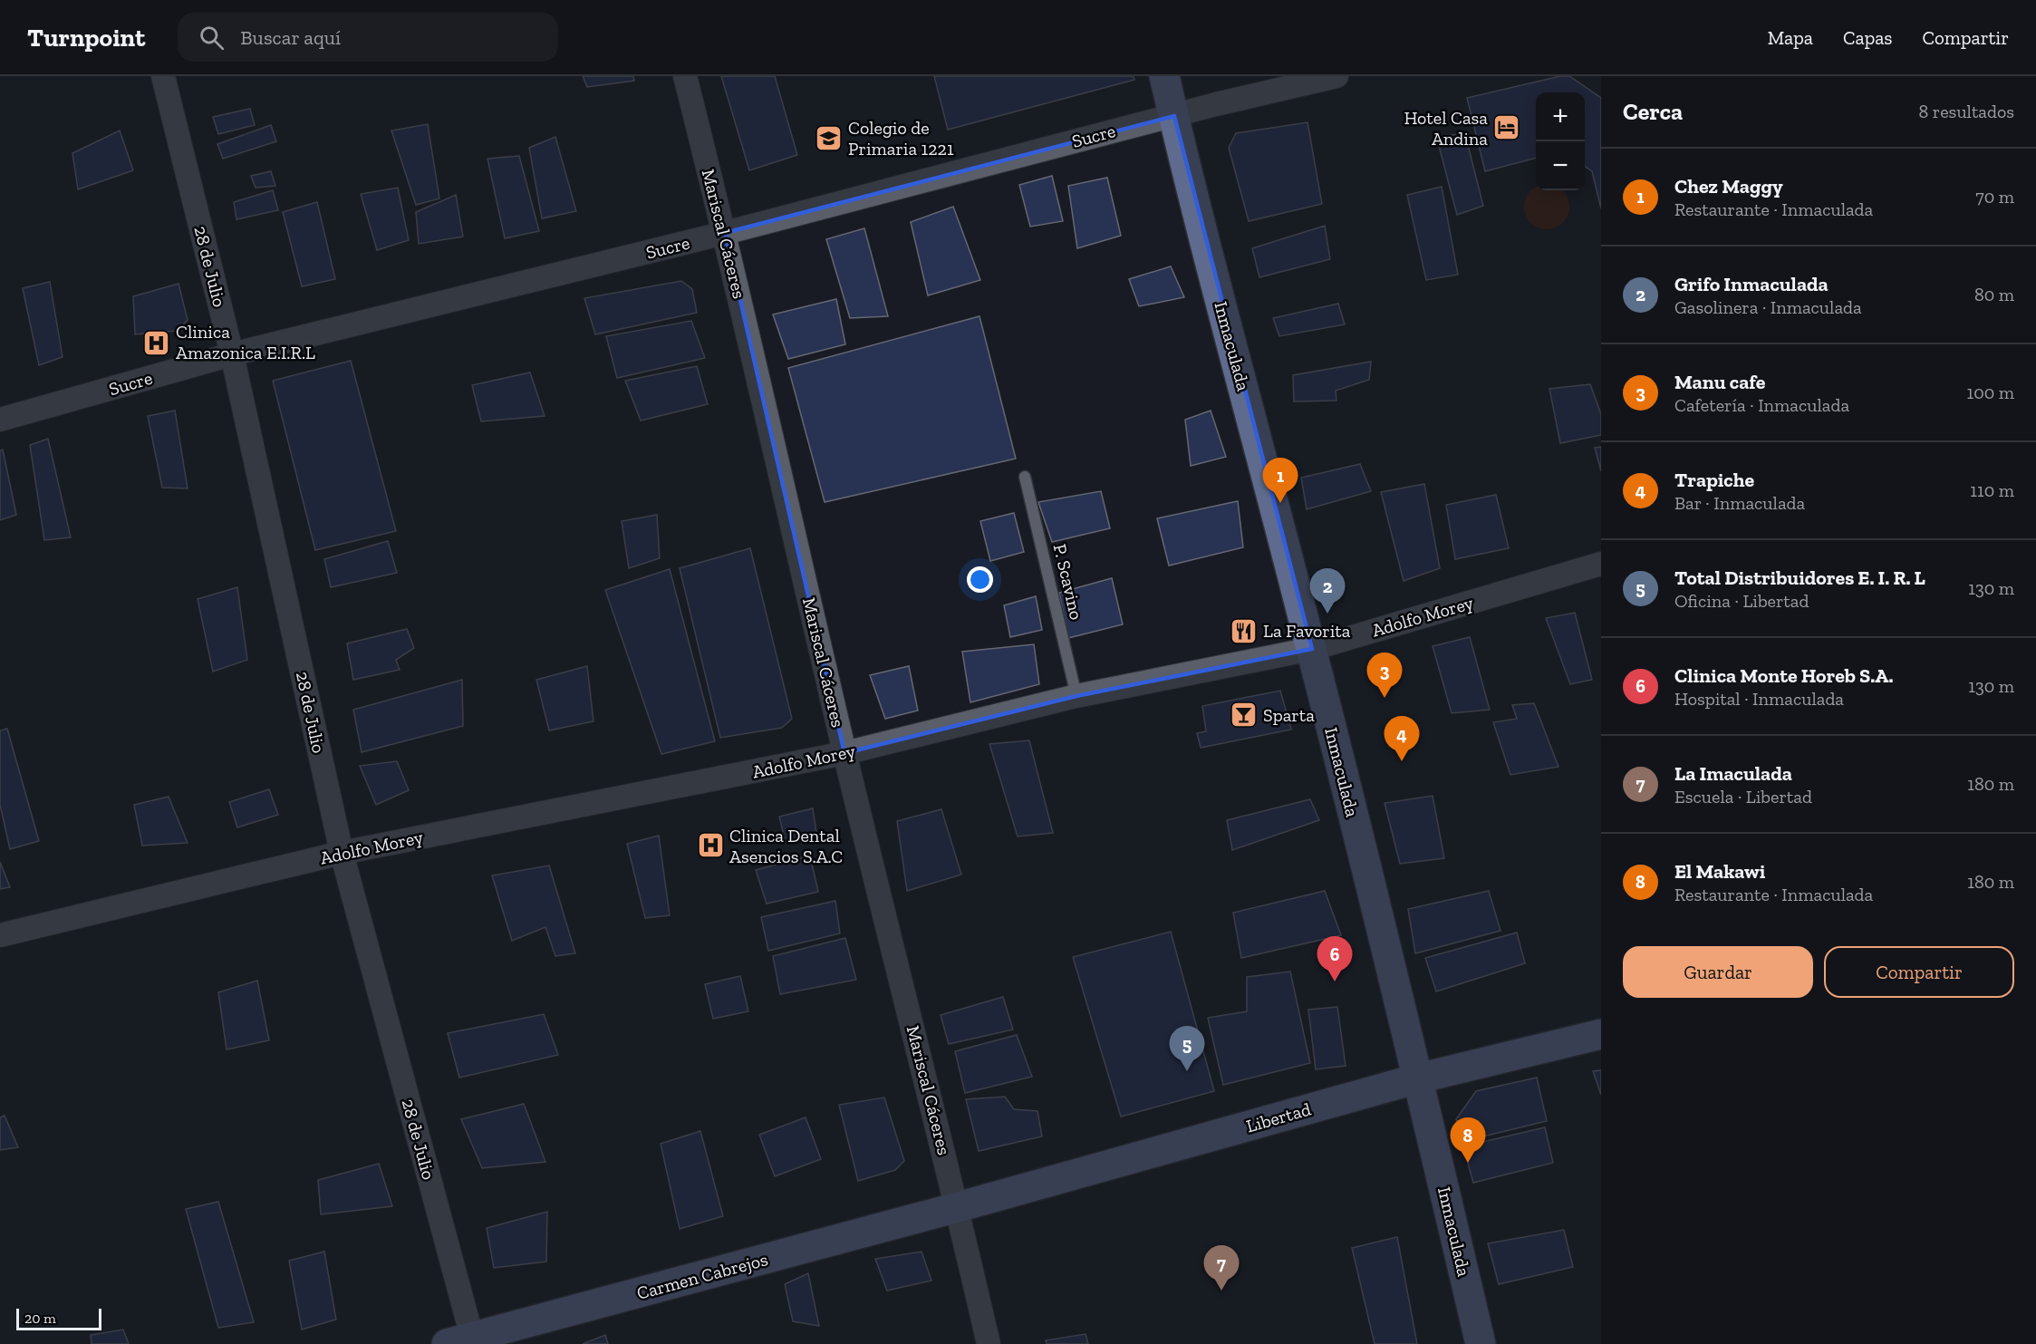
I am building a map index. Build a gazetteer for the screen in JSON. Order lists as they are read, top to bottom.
{
  "streets": {
    "street": [
      "Sucre",
      "Mariscal Cáceres",
      "28 de Julio",
      "Inmaculada",
      "Adolfo Morey",
      "Libertad",
      "Carmen Cabrejos"
    ],
    "lane": ["P. Scavino"]
  },
  "crossings": [
    ["Sucre", "Mariscal Cáceres"],
    ["Sucre", "28 de Julio"],
    ["Sucre", "Inmaculada"],
    ["Mariscal Cáceres", "Adolfo Morey"],
    ["Mariscal Cáceres", "Libertad"],
    ["Mariscal Cáceres", "Carmen Cabrejos"],
    ["28 de Julio", "Adolfo Morey"],
    ["28 de Julio", "Carmen Cabrejos"],
    ["Inmaculada", "Adolfo Morey"],
    ["Inmaculada", "Libertad"],
    ["P. Scavino", "Adolfo Morey"],
    ["Libertad", "Carmen Cabrejos"]
  ],
  "places": {
    "hotel": ["Hotel Casa Andina"],
    "school or university": ["Colegio de Primaria 1221"],
    "hospital": ["Clinica Amazonica E.I.R.L", "Clinica Dental Asencios S.A.C"],
    "restaurant": ["La Favorita"],
    "bar": ["Sparta"]
  },
  "scale_bar": "20 m",
  "page": {
    "header": "Turnpoint",
    "search": "Buscar aquí",
    "nav": ["Mapa", "Capas", "Compartir"],
    "heading": ["Cerca", "8 resultados"],
    "map_buttons": ["+", "−"],
    "list": [
      {
        "mark": "1",
        "name": "Chez Maggy",
        "note": "Restaurante · Inmaculada",
        "value": "70 m"
      },
      {
        "mark": "2",
        "name": "Grifo Inmaculada",
        "note": "Gasolinera · Inmaculada",
        "value": "80 m"
      },
      {
        "mark": "3",
        "name": "Manu cafe",
        "note": "Cafetería · Inmaculada",
        "value": "100 m"
      },
      {
        "mark": "4",
        "name": "Trapiche",
        "note": "Bar · Inmaculada",
        "value": "110 m"
      },
      {
        "mark": "5",
        "name": "Total Distribuidores E. I. R. L",
        "note": "Oficina · Libertad",
        "value": "130 m"
      },
      {
        "mark": "6",
        "name": "Clinica Monte Horeb S.A.",
        "note": "Hospital · Inmaculada",
        "value": "130 m"
      },
      {
        "mark": "7",
        "name": "La Imaculada",
        "note": "Escuela · Libertad",
        "value": "180 m"
      },
      {
        "mark": "8",
        "name": "El Makawi",
        "note": "Restaurante · Inmaculada",
        "value": "180 m"
      }
    ],
    "pins": [
      "1",
      "2",
      "3",
      "4",
      "6",
      "5",
      "8",
      "7"
    ],
    "buttons": ["Guardar", "Compartir"],
    "scale": "20 m"
  }
}
